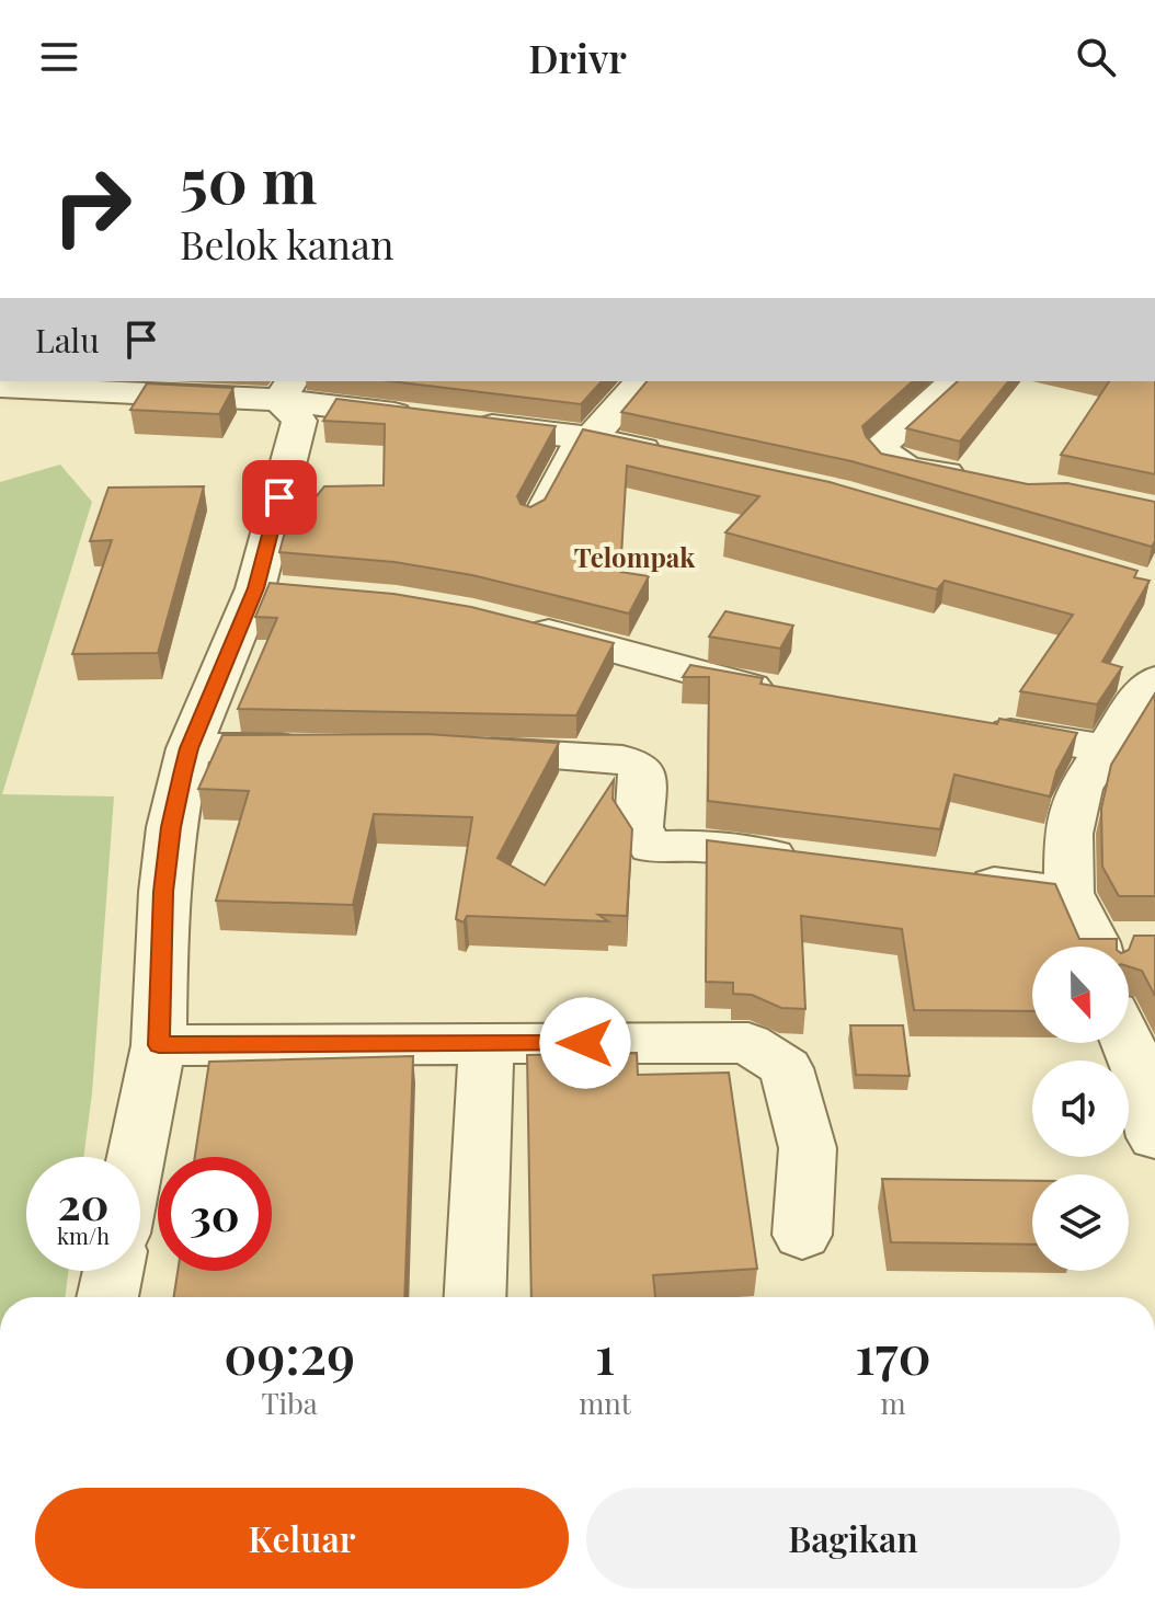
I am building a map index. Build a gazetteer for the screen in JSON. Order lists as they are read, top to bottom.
{
  "districts": ["Telompak"],
  "north": "bottom",
  "page": {
    "header": "Drivr",
    "turn": ["50 m", "Belok kanan"],
    "then": "Lalu",
    "speed": "20 km/h",
    "limit": "30",
    "eta": [
      "09:29",
      "Tiba",
      "1",
      "mnt",
      "170",
      "m"
    ],
    "buttons": ["Keluar", "Bagikan"]
  }
}
